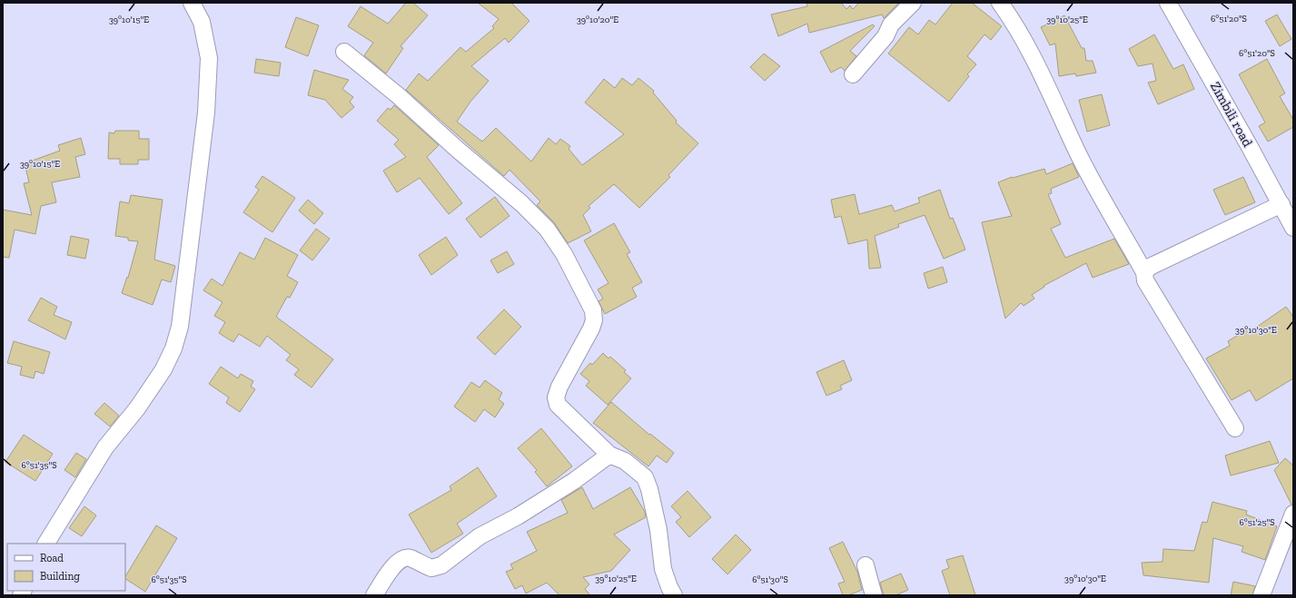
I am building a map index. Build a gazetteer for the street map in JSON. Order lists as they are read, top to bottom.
{
  "streets": {
    "street": ["Zimbili road"]
  },
  "legend": ["Road", "Building"],
  "coordinates": [
    "6°51'20\"S",
    "39°10'15\"E",
    "39°10'20\"E",
    "39°10'25\"E",
    "39°10'30\"E",
    "6°51'35\"S",
    "6°51'25\"S",
    "6°51'30\"S"
  ]
}
